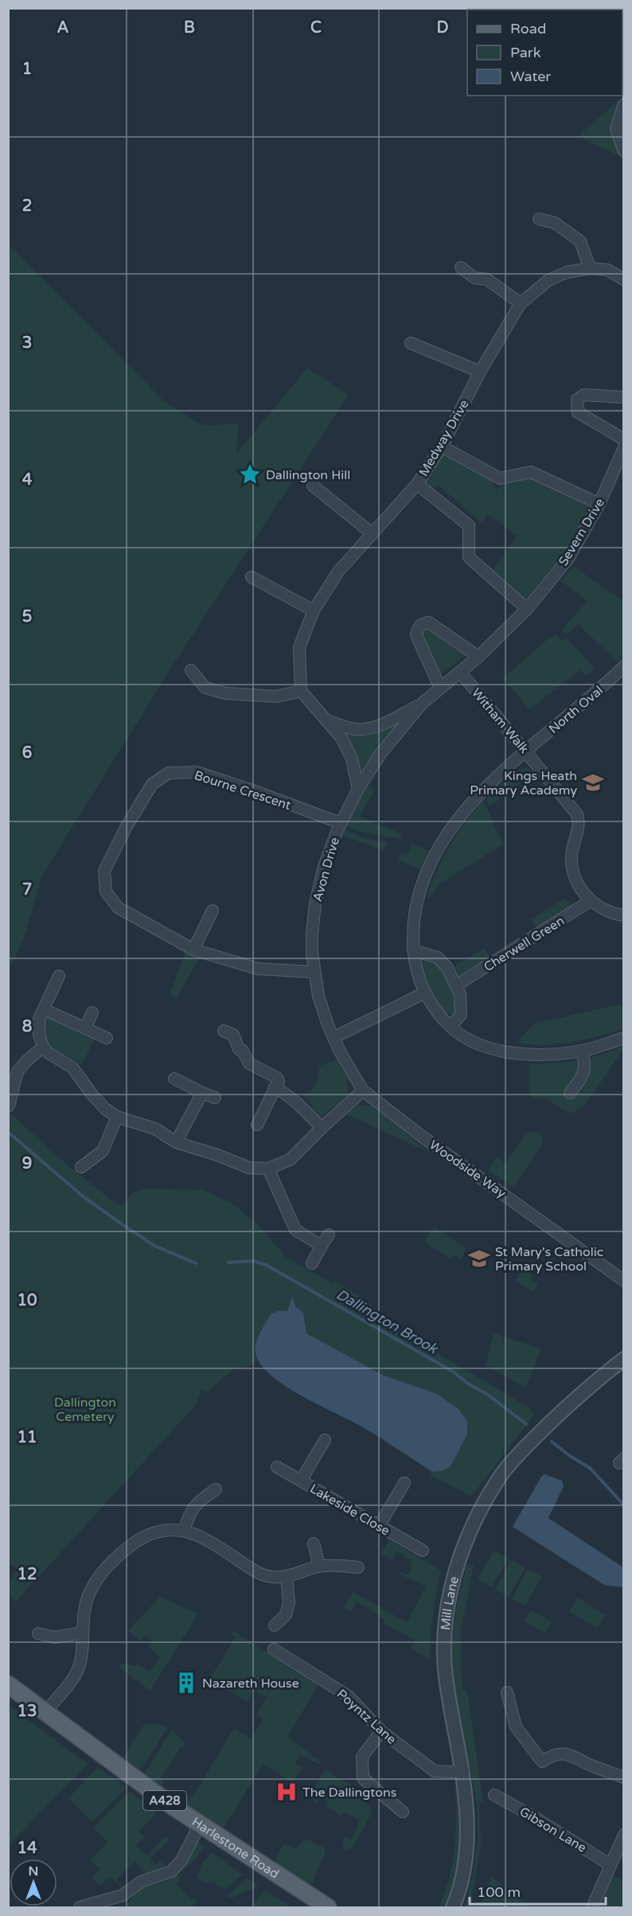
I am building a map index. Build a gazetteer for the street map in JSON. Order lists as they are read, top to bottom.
{
  "streets": {
    "main road": ["A428", "Harlestone Road"],
    "street": [
      "Medway Drive",
      "Severn Drive",
      "North Oval",
      "Witham Walk",
      "Bourne Crescent",
      "Avon Drive",
      "Cherwell Green",
      "Woodside Way",
      "Lakeside Close",
      "Mill Lane",
      "Poyntz Lane",
      "Gibson Lane"
    ]
  },
  "crossings": [
    ["Severn Drive", "Avon Drive"],
    ["North Oval", "Witham Walk"],
    ["Witham Walk", "Avon Drive"],
    ["Witham Walk", "Cherwell Green"],
    ["Bourne Crescent", "Avon Drive"],
    ["Avon Drive", "Woodside Way"],
    ["Mill Lane", "Poyntz Lane"]
  ],
  "water": ["Dallington Brook"],
  "parks": ["Dallington Cemetery"],
  "places": {
    "place": ["Dallington Hill"],
    "school or university": ["Kings Heath Primary Academy", "St Mary's Catholic Primary School"],
    "building": ["Nazareth House"],
    "hospital": ["The Dallingtons"]
  },
  "legend": ["Road", "Park", "Water"],
  "scale_bar": "100 m",
  "north": "top",
  "grid": {
    "columns": [
      "A",
      "B",
      "C",
      "D"
    ],
    "rows": [
      "1",
      "2",
      "3",
      "4",
      "5",
      "6",
      "7",
      "8",
      "9",
      "10",
      "11",
      "12",
      "13",
      "14"
    ]
  }
}
